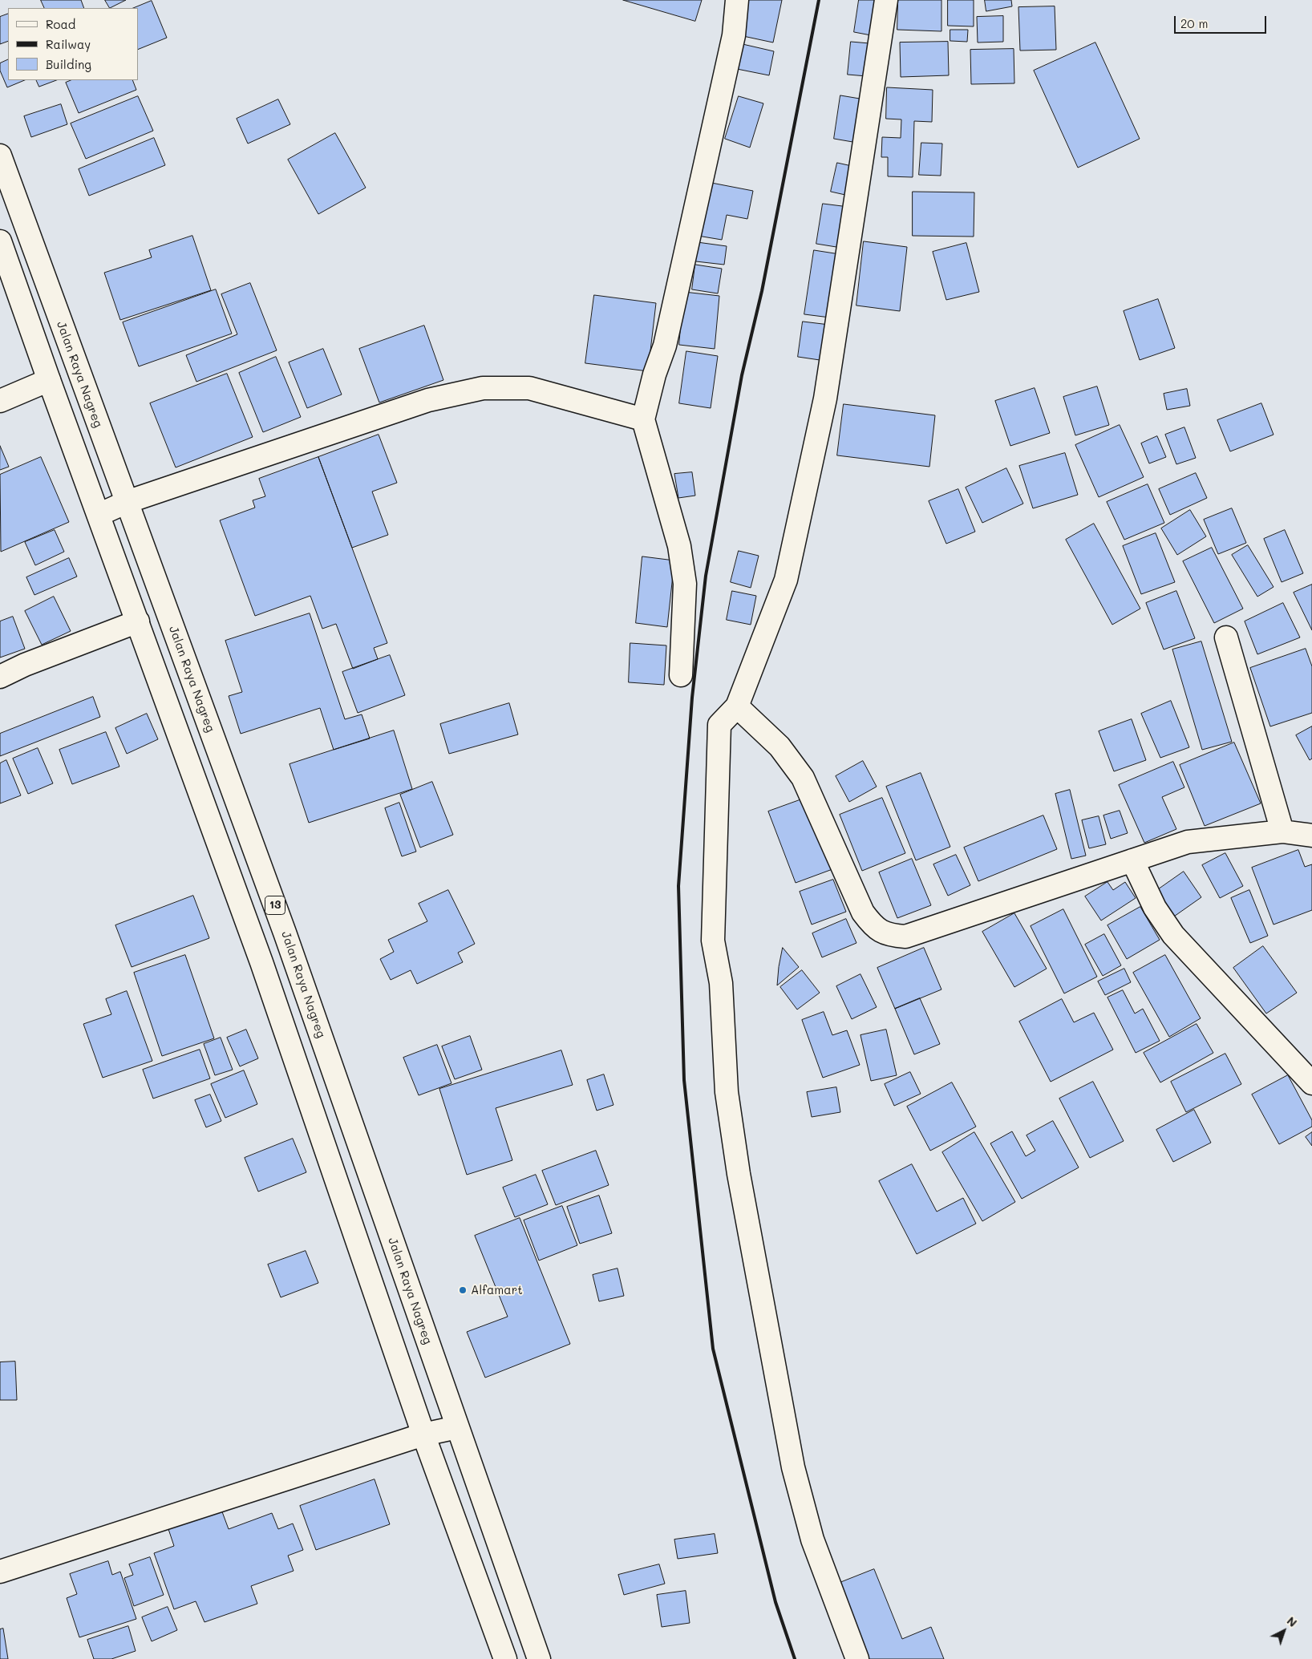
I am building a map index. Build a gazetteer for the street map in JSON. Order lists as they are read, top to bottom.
{
  "streets": {
    "main road": ["Jalan Raya Nagreg", "13"]
  },
  "places": ["Alfamart"],
  "legend": ["Road", "Railway", "Building"],
  "scale_bar": "20 m",
  "north": "top right"
}
